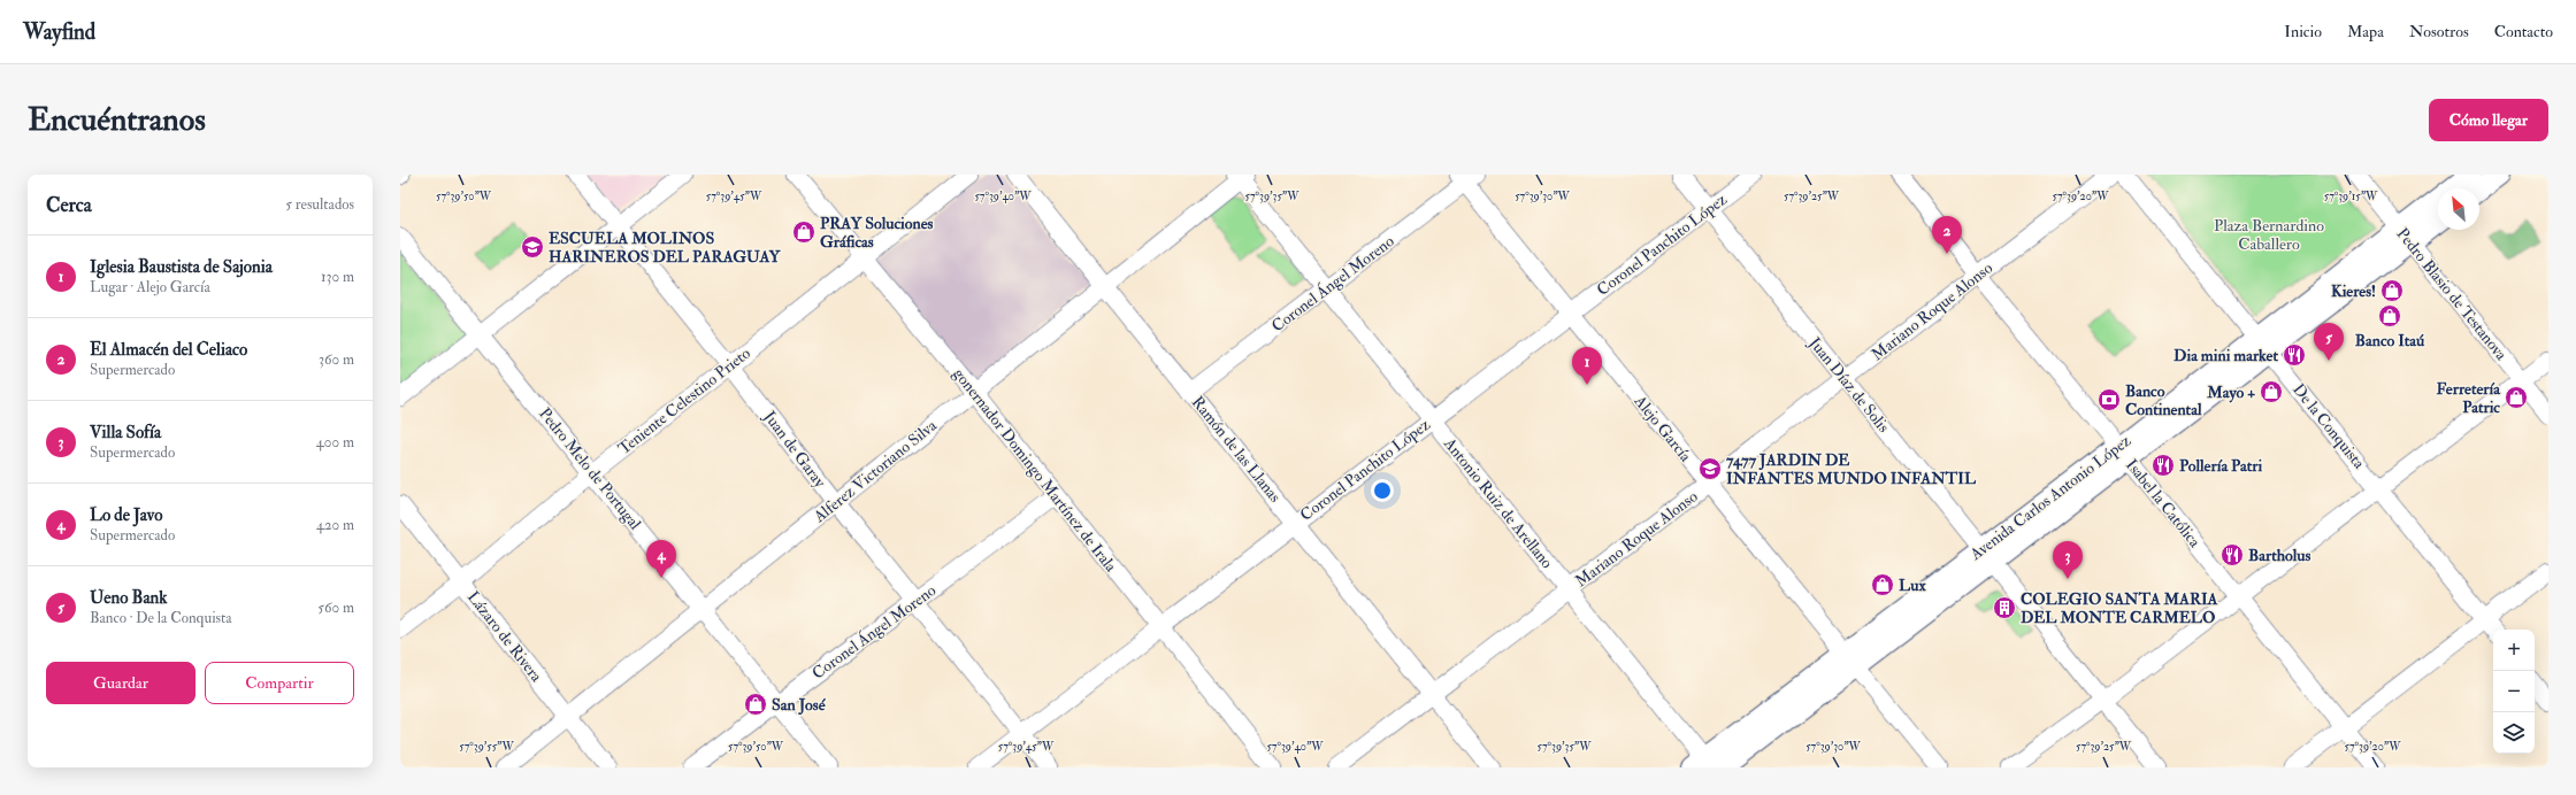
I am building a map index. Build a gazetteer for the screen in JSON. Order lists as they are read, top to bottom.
{
  "streets": {
    "main road": ["Avenida Carlos Antonio López"],
    "street": [
      "Coronel Panchito López",
      "Coronel Ángel Moreno",
      "Pedro Blasio de Testanova",
      "Mariano Roque Alonso",
      "Juan Díaz de Solis",
      "Teniente Celestino Prieto",
      "De la Conquista",
      "Alejo García",
      "Juan de Garay",
      "Ramón de las Llanas",
      "Pedro Melo de Portugal",
      "gonernador Domingo Martínez de Irala",
      "Alferez Victoriano Silva",
      "Antonio Ruiz de Arellano",
      "Isabel la Católica",
      "Lázaro de Rivera"
    ]
  },
  "crossings": [
    ["Coronel Panchito López", "Juan Díaz de Solis"],
    ["Coronel Panchito López", "Alejo García"],
    ["Coronel Panchito López", "Juan de Garay"],
    ["Coronel Panchito López", "Ramón de las Llanas"],
    ["Coronel Panchito López", "gonernador Domingo Martínez de Irala"],
    ["Coronel Panchito López", "Antonio Ruiz de Arellano"],
    ["Coronel Ángel Moreno", "Alejo García"],
    ["Coronel Ángel Moreno", "Juan de Garay"],
    ["Coronel Ángel Moreno", "Ramón de las Llanas"],
    ["Coronel Ángel Moreno", "Pedro Melo de Portugal"],
    ["Coronel Ángel Moreno", "gonernador Domingo Martínez de Irala"],
    ["Coronel Ángel Moreno", "Antonio Ruiz de Arellano"],
    ["Pedro Blasio de Testanova", "Avenida Carlos Antonio López"],
    ["Mariano Roque Alonso", "Juan Díaz de Solis"],
    ["Mariano Roque Alonso", "Alejo García"],
    ["Mariano Roque Alonso", "Ramón de las Llanas"],
    ["Mariano Roque Alonso", "Antonio Ruiz de Arellano"],
    ["Mariano Roque Alonso", "Isabel la Católica"],
    ["Juan Díaz de Solis", "Avenida Carlos Antonio López"],
    ["Teniente Celestino Prieto", "Juan de Garay"],
    ["Teniente Celestino Prieto", "Pedro Melo de Portugal"],
    ["Teniente Celestino Prieto", "gonernador Domingo Martínez de Irala"],
    ["Teniente Celestino Prieto", "Lázaro de Rivera"],
    ["De la Conquista", "Avenida Carlos Antonio López"],
    ["Alejo García", "Avenida Carlos Antonio López"],
    ["Juan de Garay", "Alferez Victoriano Silva"],
    ["Ramón de las Llanas", "Alferez Victoriano Silva"],
    ["Pedro Melo de Portugal", "Alferez Victoriano Silva"],
    ["gonernador Domingo Martínez de Irala", "Alferez Victoriano Silva"],
    ["Alferez Victoriano Silva", "Antonio Ruiz de Arellano"],
    ["Alferez Victoriano Silva", "Lázaro de Rivera"],
    ["Avenida Carlos Antonio López", "Antonio Ruiz de Arellano"],
    ["Avenida Carlos Antonio López", "Isabel la Católica"]
  ],
  "parks": ["Plaza Bernardino Caballero"],
  "places": {
    "shop": [
      "PRAY Soluciones Gráficas",
      "Kieres!",
      "Banco Itaú",
      "Mayo +",
      "Ferretería Patric",
      "Lux",
      "San José"
    ],
    "school or university": ["ESCUELA MOLINOS HARINEROS DEL PARAGUAY", "7477 JARDIN DE INFANTES MUNDO INFANTIL"],
    "restaurant": ["Dia mini market", "Pollería Patri", "Bartholus"],
    "bank": ["Banco Continental"],
    "building": ["COLEGIO SANTA MARIA DEL MONTE CARMELO"]
  },
  "north": "top left",
  "page": {
    "header": "Wayfind",
    "nav": [
      "Inicio",
      "Mapa",
      "Nosotros",
      "Contacto"
    ],
    "buttons": [
      "Cómo llegar",
      ["Guardar", "Compartir"]
    ],
    "title": "Encuéntranos",
    "heading": ["Cerca", "5 resultados"],
    "pins": [
      "2",
      "5",
      "1",
      "4",
      "3"
    ],
    "list": [
      {
        "mark": "1",
        "name": "Iglesia Baustista de Sajonia",
        "note": "Lugar · Alejo García",
        "value": "130 m"
      },
      {
        "mark": "2",
        "name": "El Almacén del Celiaco",
        "note": "Supermercado",
        "value": "360 m"
      },
      {
        "mark": "3",
        "name": "Villa Sofía",
        "note": "Supermercado",
        "value": "400 m"
      },
      {
        "mark": "4",
        "name": "Lo de Javo",
        "note": "Supermercado",
        "value": "420 m"
      },
      {
        "mark": "5",
        "name": "Ueno Bank",
        "note": "Banco · De la Conquista",
        "value": "560 m"
      }
    ],
    "map_buttons": ["+", "−"]
  },
  "coordinates": [
    "57°39'50\"W",
    "57°39'45\"W",
    "57°39'40\"W",
    "57°39'35\"W",
    "57°39'30\"W",
    "57°39'25\"W",
    "57°39'20\"W",
    "57°39'15\"W",
    "57°39'55\"W"
  ]
}
